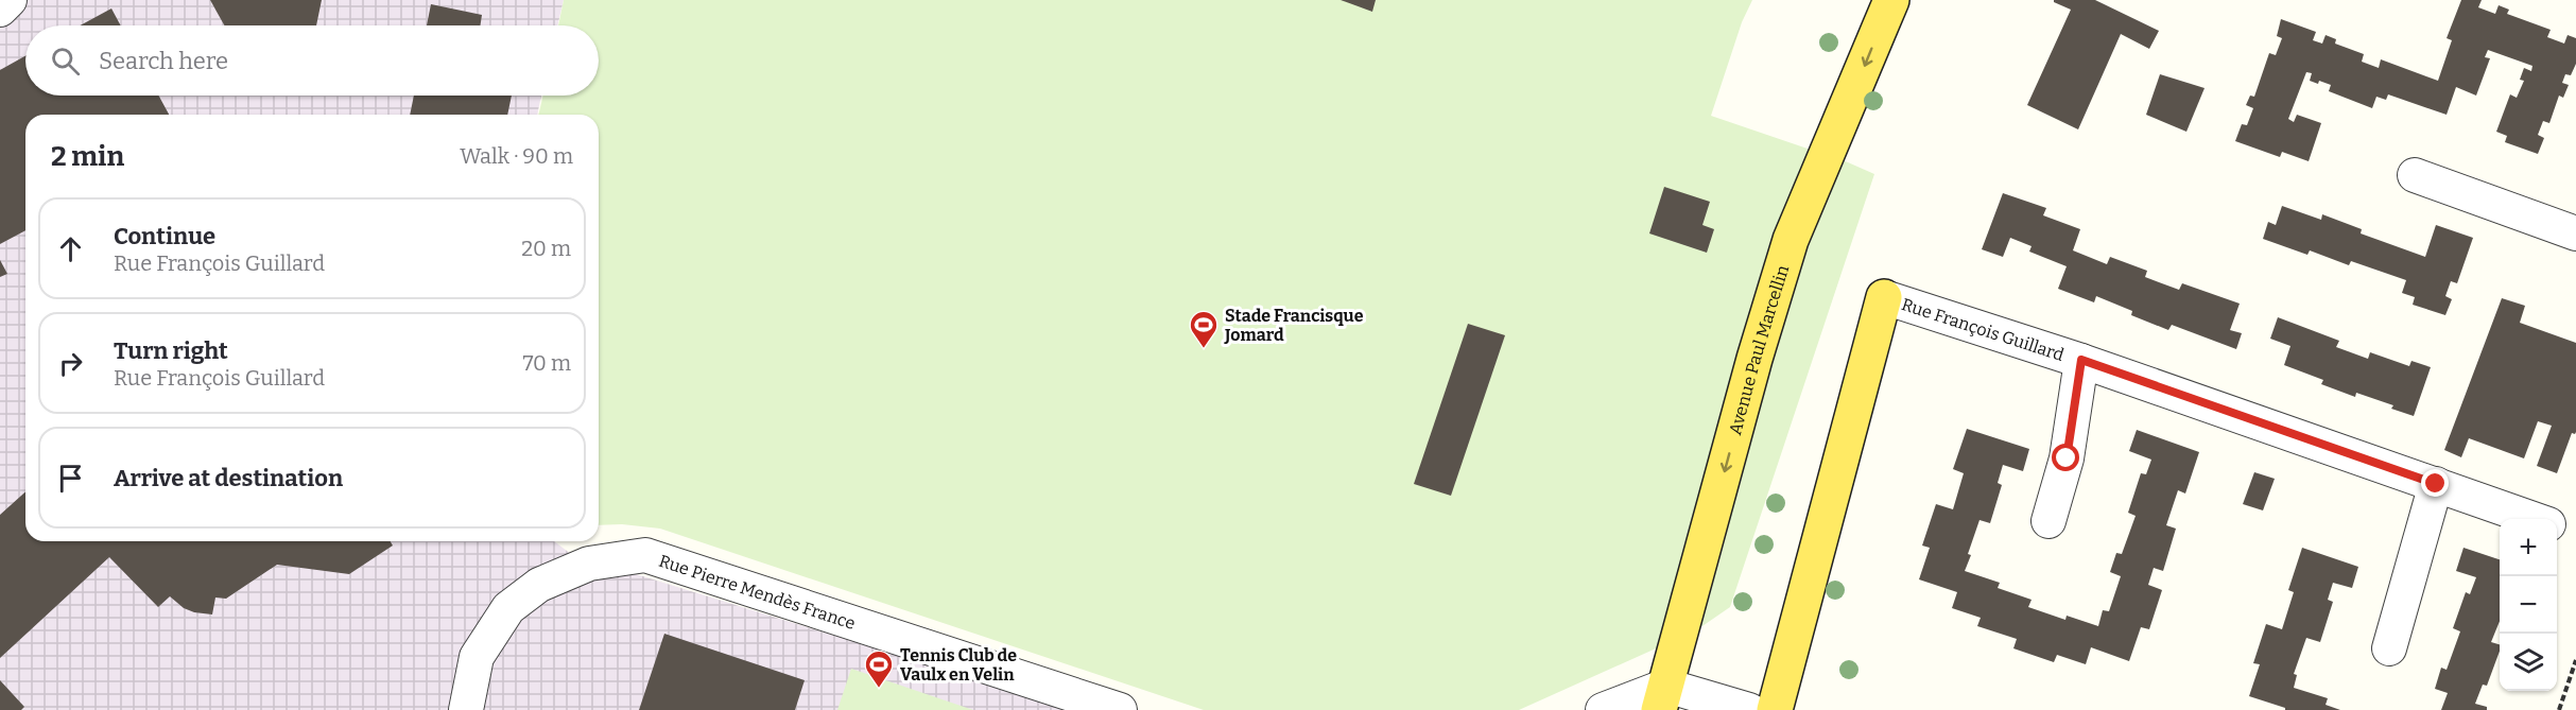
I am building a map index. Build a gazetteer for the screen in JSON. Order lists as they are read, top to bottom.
{
  "streets": {
    "main road": ["Avenue Paul Marcellin"],
    "street": ["Rue François Guillard", "Rue Pierre Mendès France"]
  },
  "places": {
    "sports": ["Stade Francisque Jomard", "Tennis Club de Vaulx en Velin"]
  },
  "page": {
    "search": "Search here",
    "heading": ["2 min", "Walk · 90 m"],
    "list": [
      ["Continue", "Rue François Guillard", "20 m"],
      ["Turn right", "Rue François Guillard", "70 m"],
      "Arrive at destination"
    ],
    "map_buttons": ["+", "−"]
  }
}
